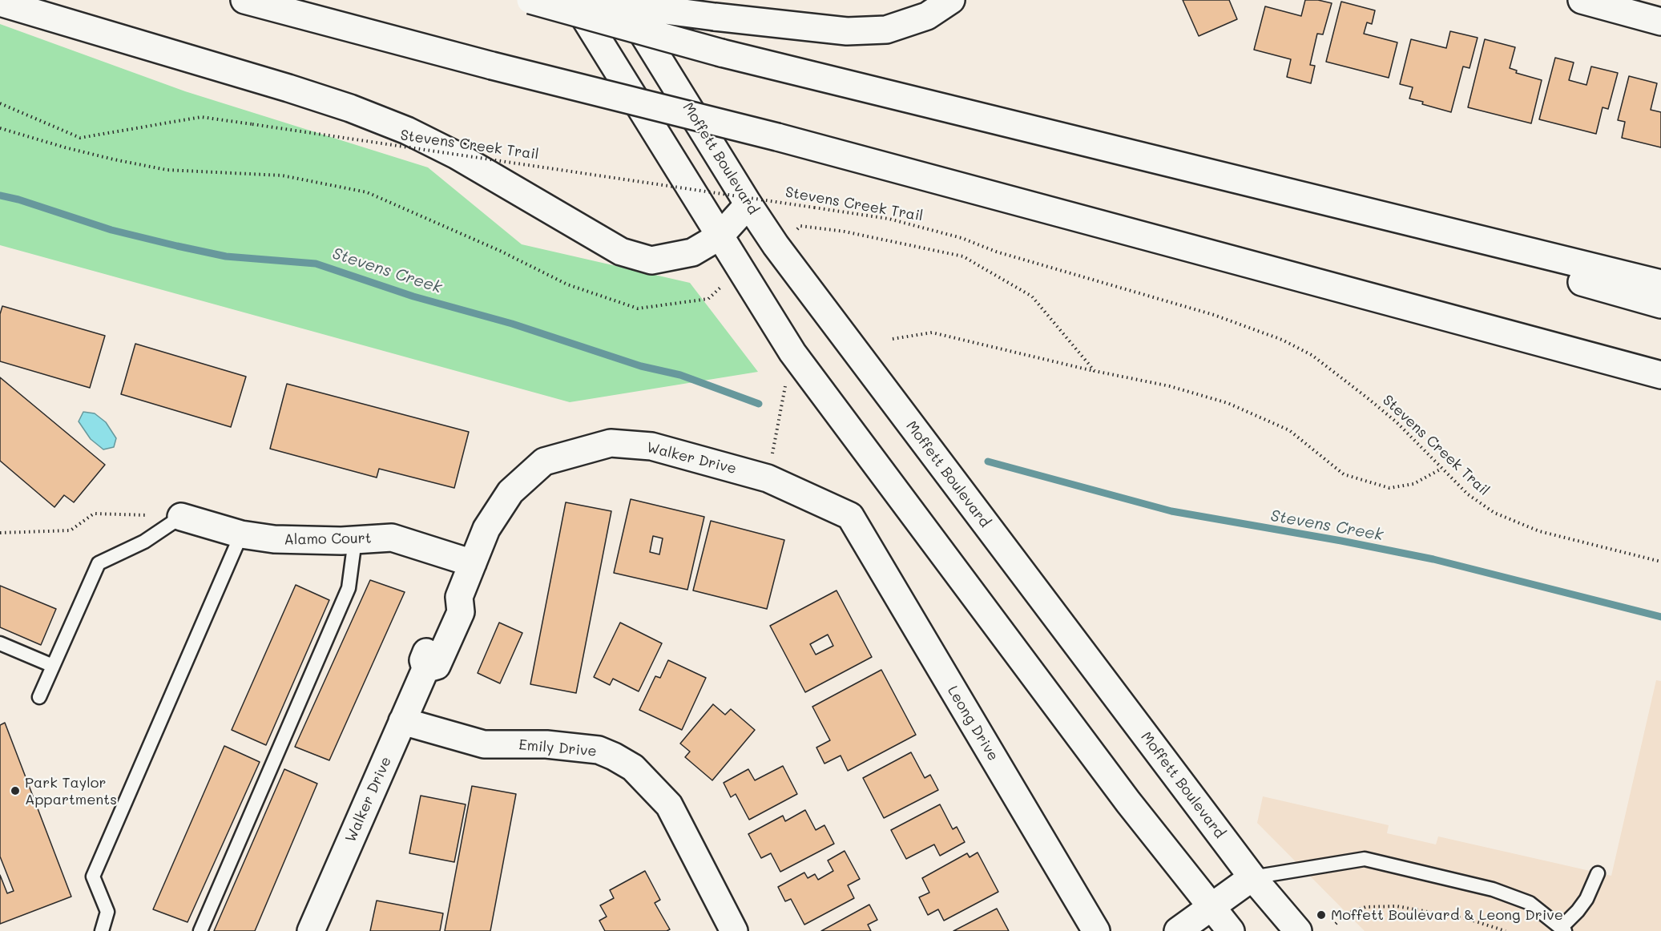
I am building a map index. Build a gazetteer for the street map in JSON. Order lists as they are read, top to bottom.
{
  "streets": {
    "main road": [
      "Moffett Boulevard",
      "Walker Drive",
      "Alamo Court",
      "Leong Drive",
      "Emily Drive"
    ],
    "path": ["Stevens Creek Trail"]
  },
  "crossings": [
    ["Walker Drive", "Alamo Court"],
    ["Walker Drive", "Leong Drive"],
    ["Walker Drive", "Emily Drive"]
  ],
  "water": ["Stevens Creek"],
  "places": ["Park Taylor Appartments", "Moffett Boulevard & Leong Drive"]
}
